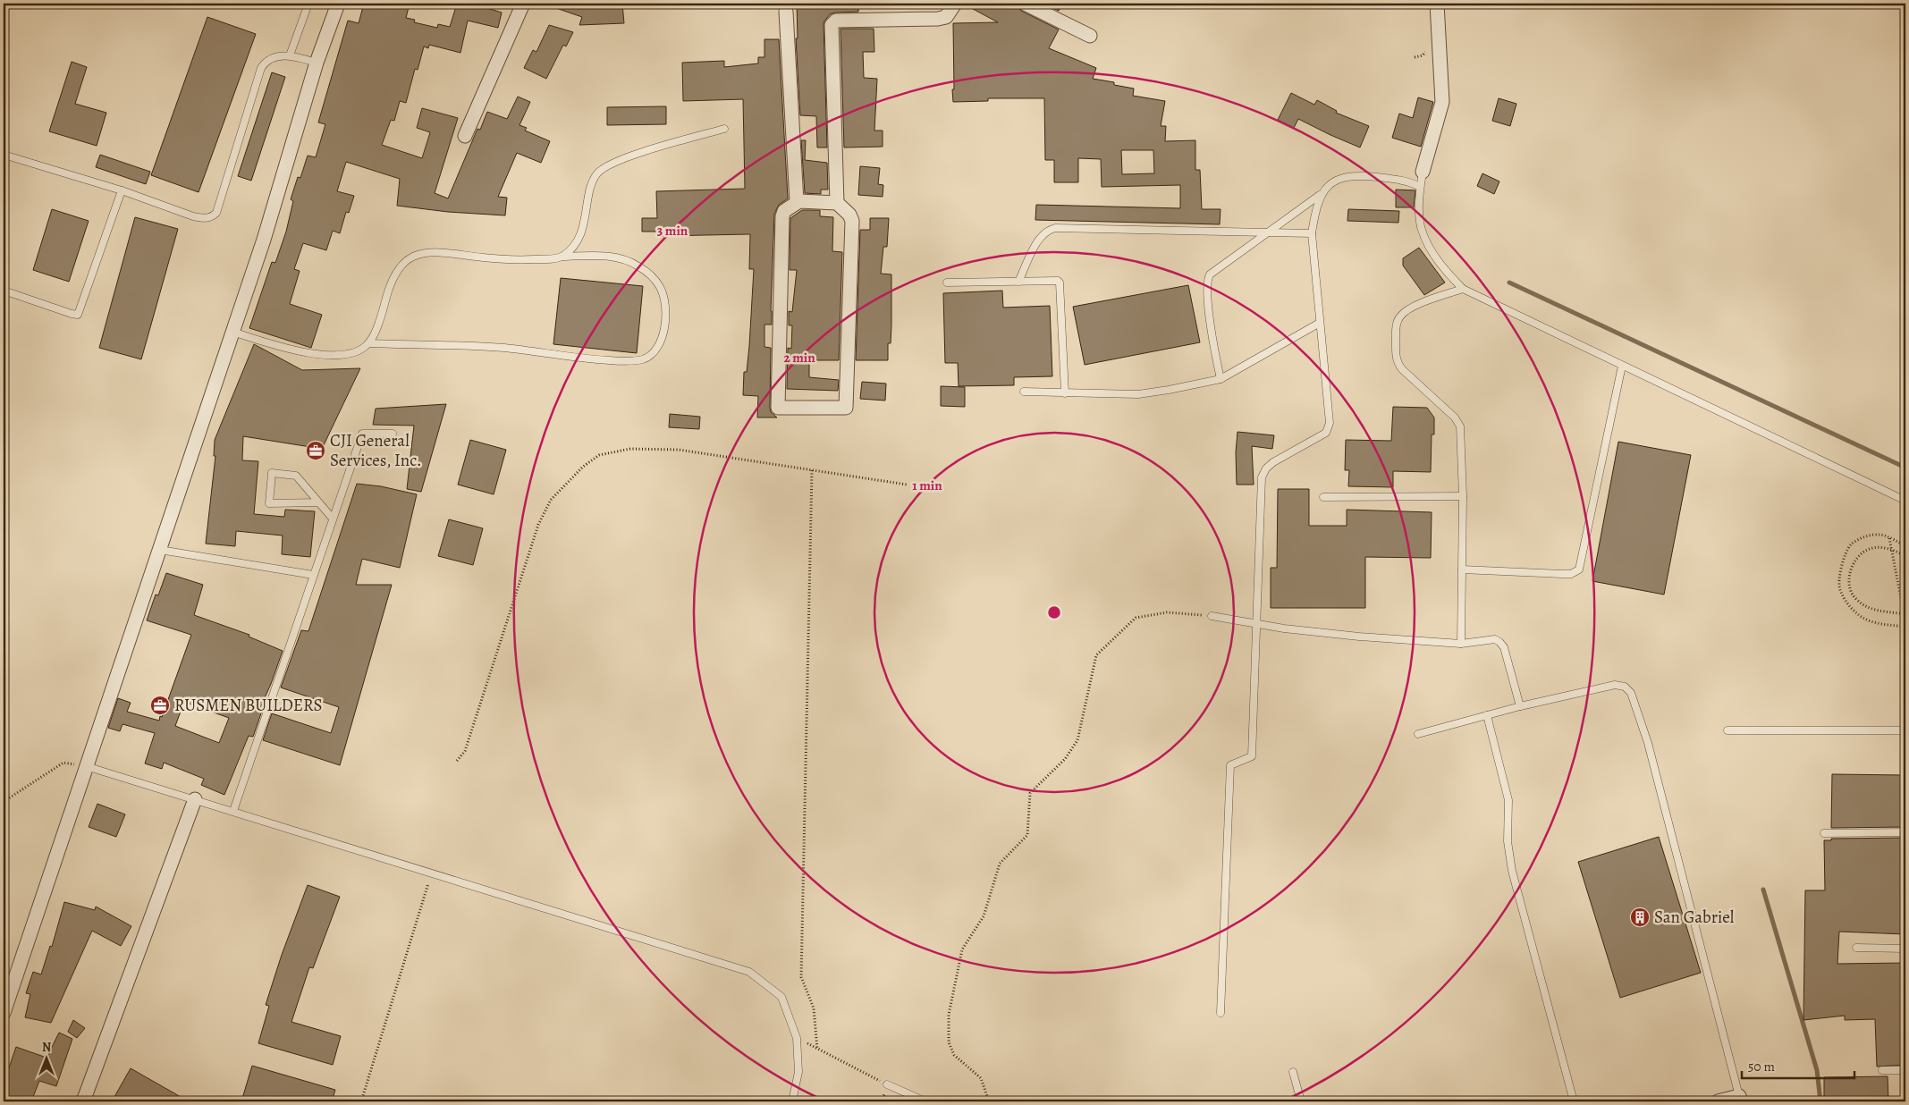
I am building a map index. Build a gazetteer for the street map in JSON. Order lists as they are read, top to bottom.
{
  "places": {
    "office": ["CJI General Services, Inc.", "RUSMEN BUILDERS"],
    "building": ["San Gabriel"]
  },
  "scale_bar": "50 m",
  "north": "top",
  "rings": ["3 min", "2 min", "1 min"]
}
